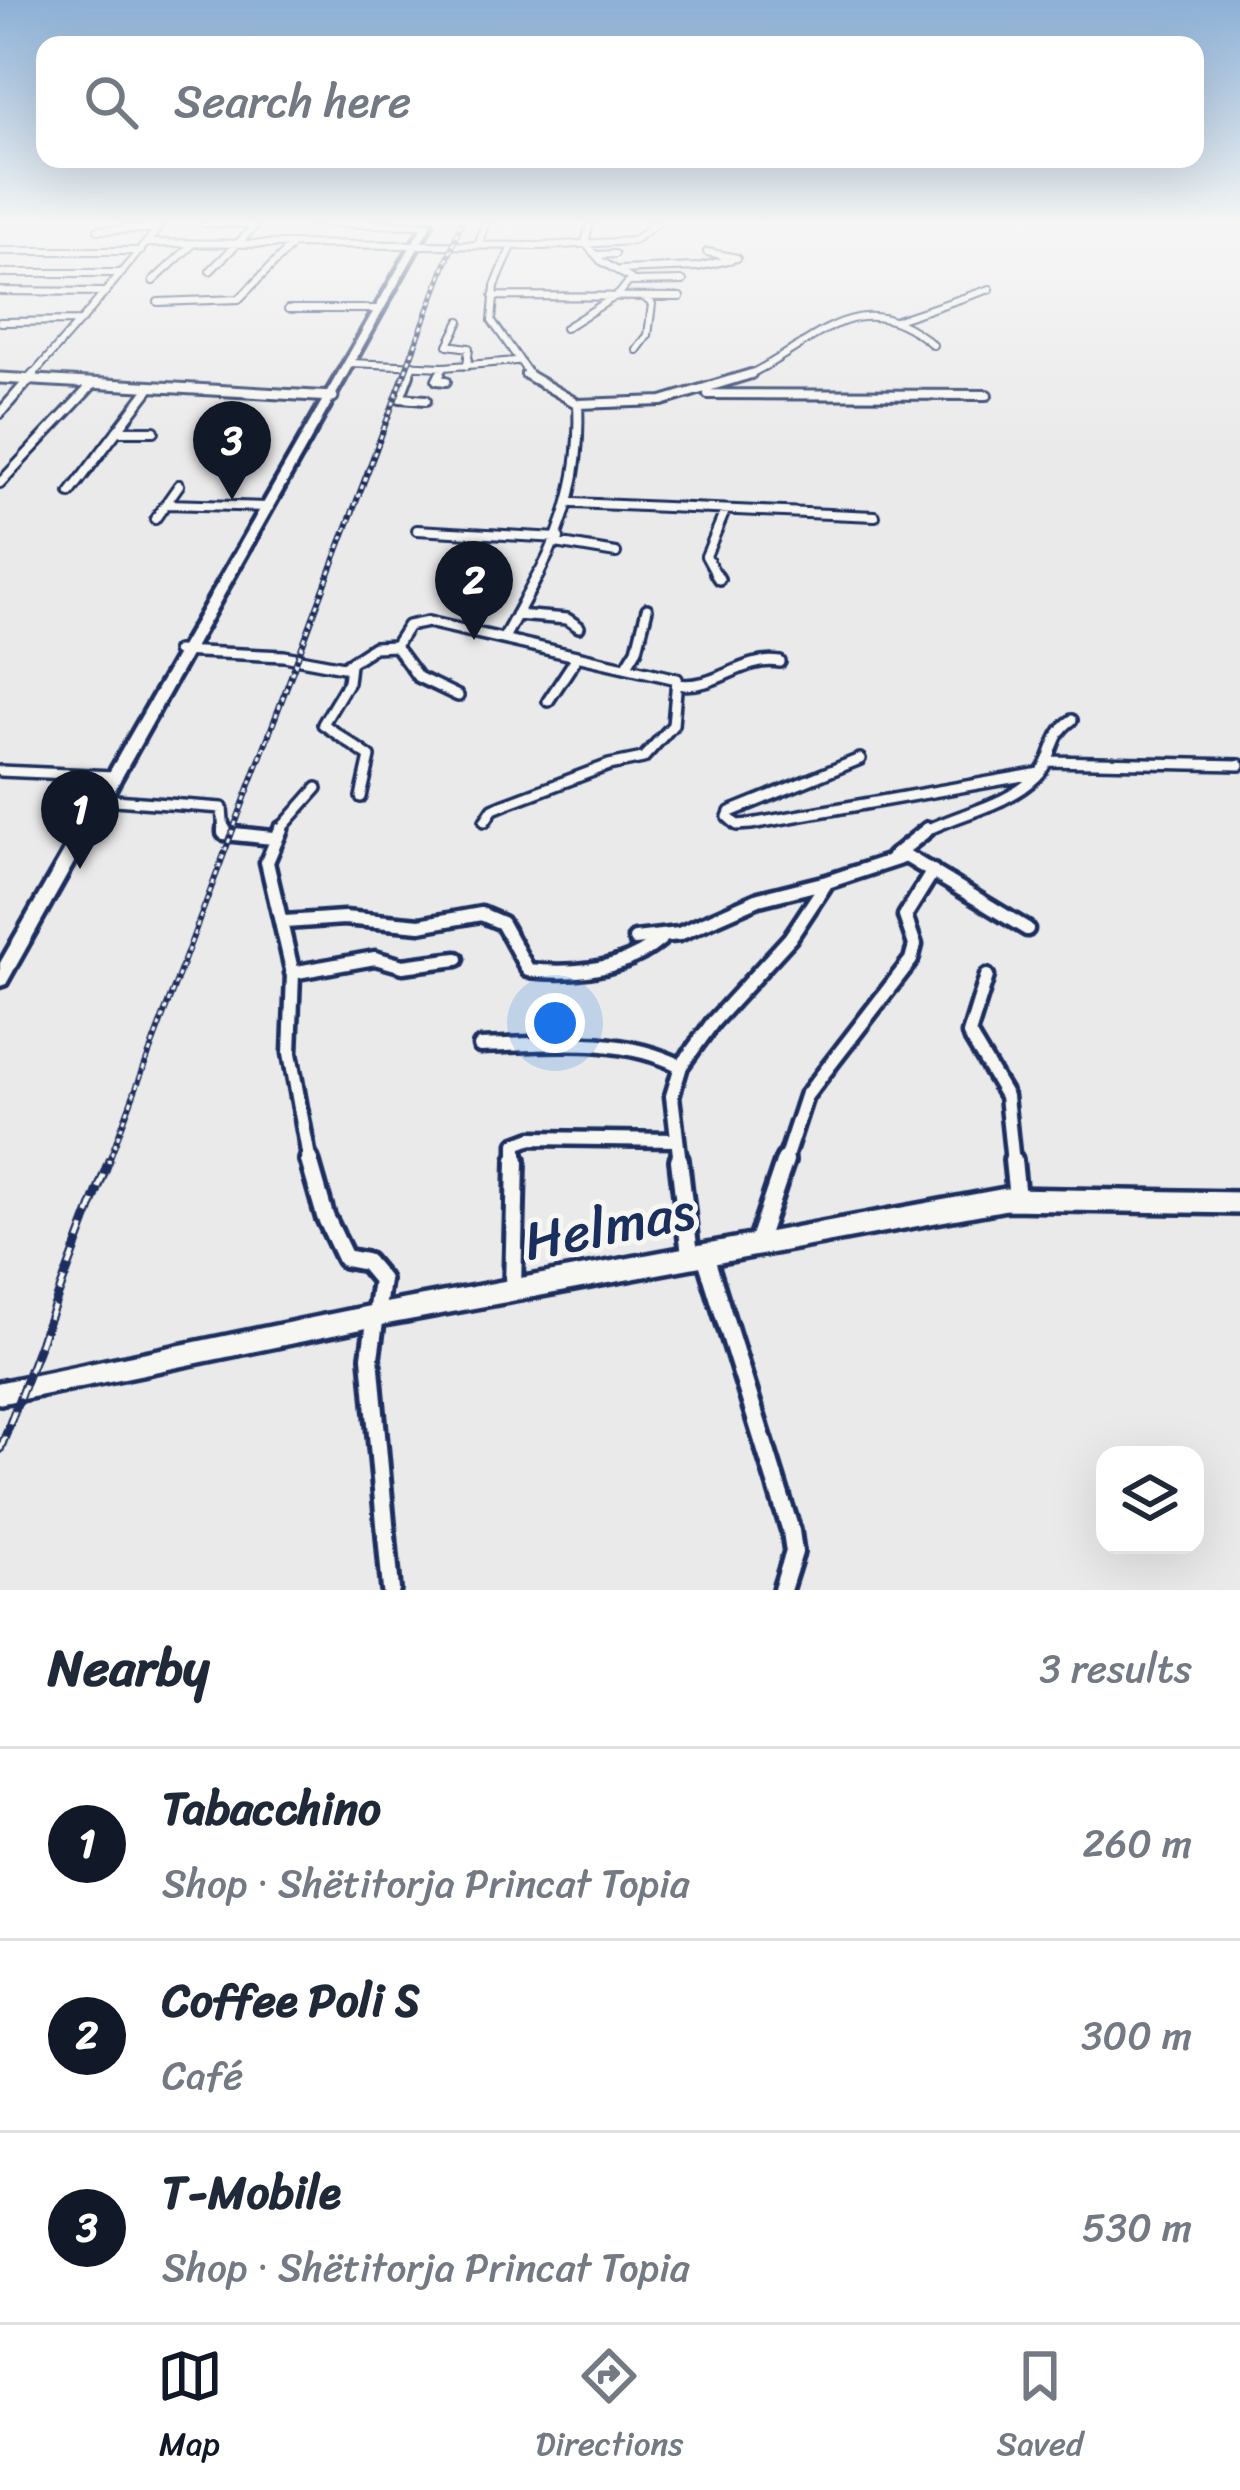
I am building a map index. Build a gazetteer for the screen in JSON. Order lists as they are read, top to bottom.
{
  "streets": {
    "street": ["Helmas"]
  },
  "page": {
    "search": "Search here",
    "pins": ["3", "2", "1"],
    "heading": ["Nearby", "3 results"],
    "list": [
      {
        "mark": "1",
        "name": "Tabacchino",
        "note": "Shop · Shëtitorja Princat Topia",
        "value": "260 m"
      },
      {
        "mark": "2",
        "name": "Coffee Poli S",
        "note": "Café",
        "value": "300 m"
      },
      {
        "mark": "3",
        "name": "T-Mobile",
        "note": "Shop · Shëtitorja Princat Topia",
        "value": "530 m"
      }
    ],
    "nav": ["Map", "Directions", "Saved"]
  }
}
